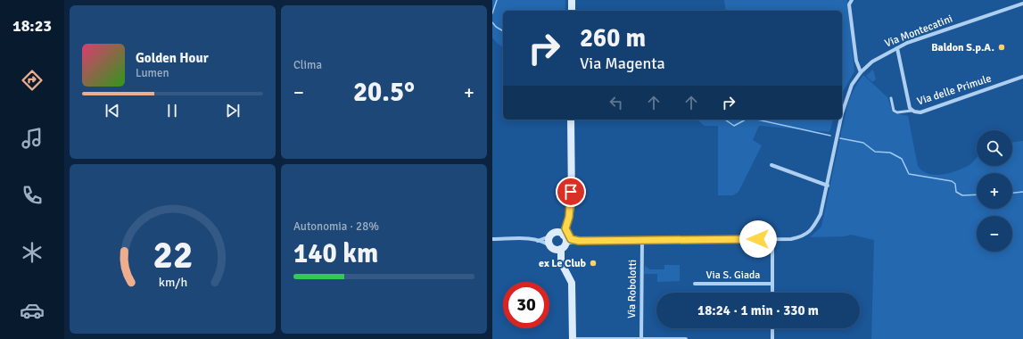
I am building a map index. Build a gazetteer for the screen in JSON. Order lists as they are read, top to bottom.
{
  "streets": {
    "street": [
      "Via Montecatini",
      "Via delle Primule",
      "Via S. Giada",
      "Via Robolotti"
    ]
  },
  "crossings": [
    ["Via Montecatini", "Via delle Primule"]
  ],
  "places": ["Baldon S.p.A.", "ex Le Club"],
  "page": {
    "tabs": "18:23",
    "tile": [
      "Clima",
      ["Autonomia · 28%", "140 km"]
    ],
    "turn": ["260 m", "Via Magenta"],
    "song": ["Golden Hour", "Lumen"],
    "heat": ["−", "20.5°", "+"],
    "map_buttons": ["+", "−"],
    "limit": "30",
    "trip": "18:24 · 1 min · 330 m",
    "gauge": ["22", "km/h"]
  }
}
